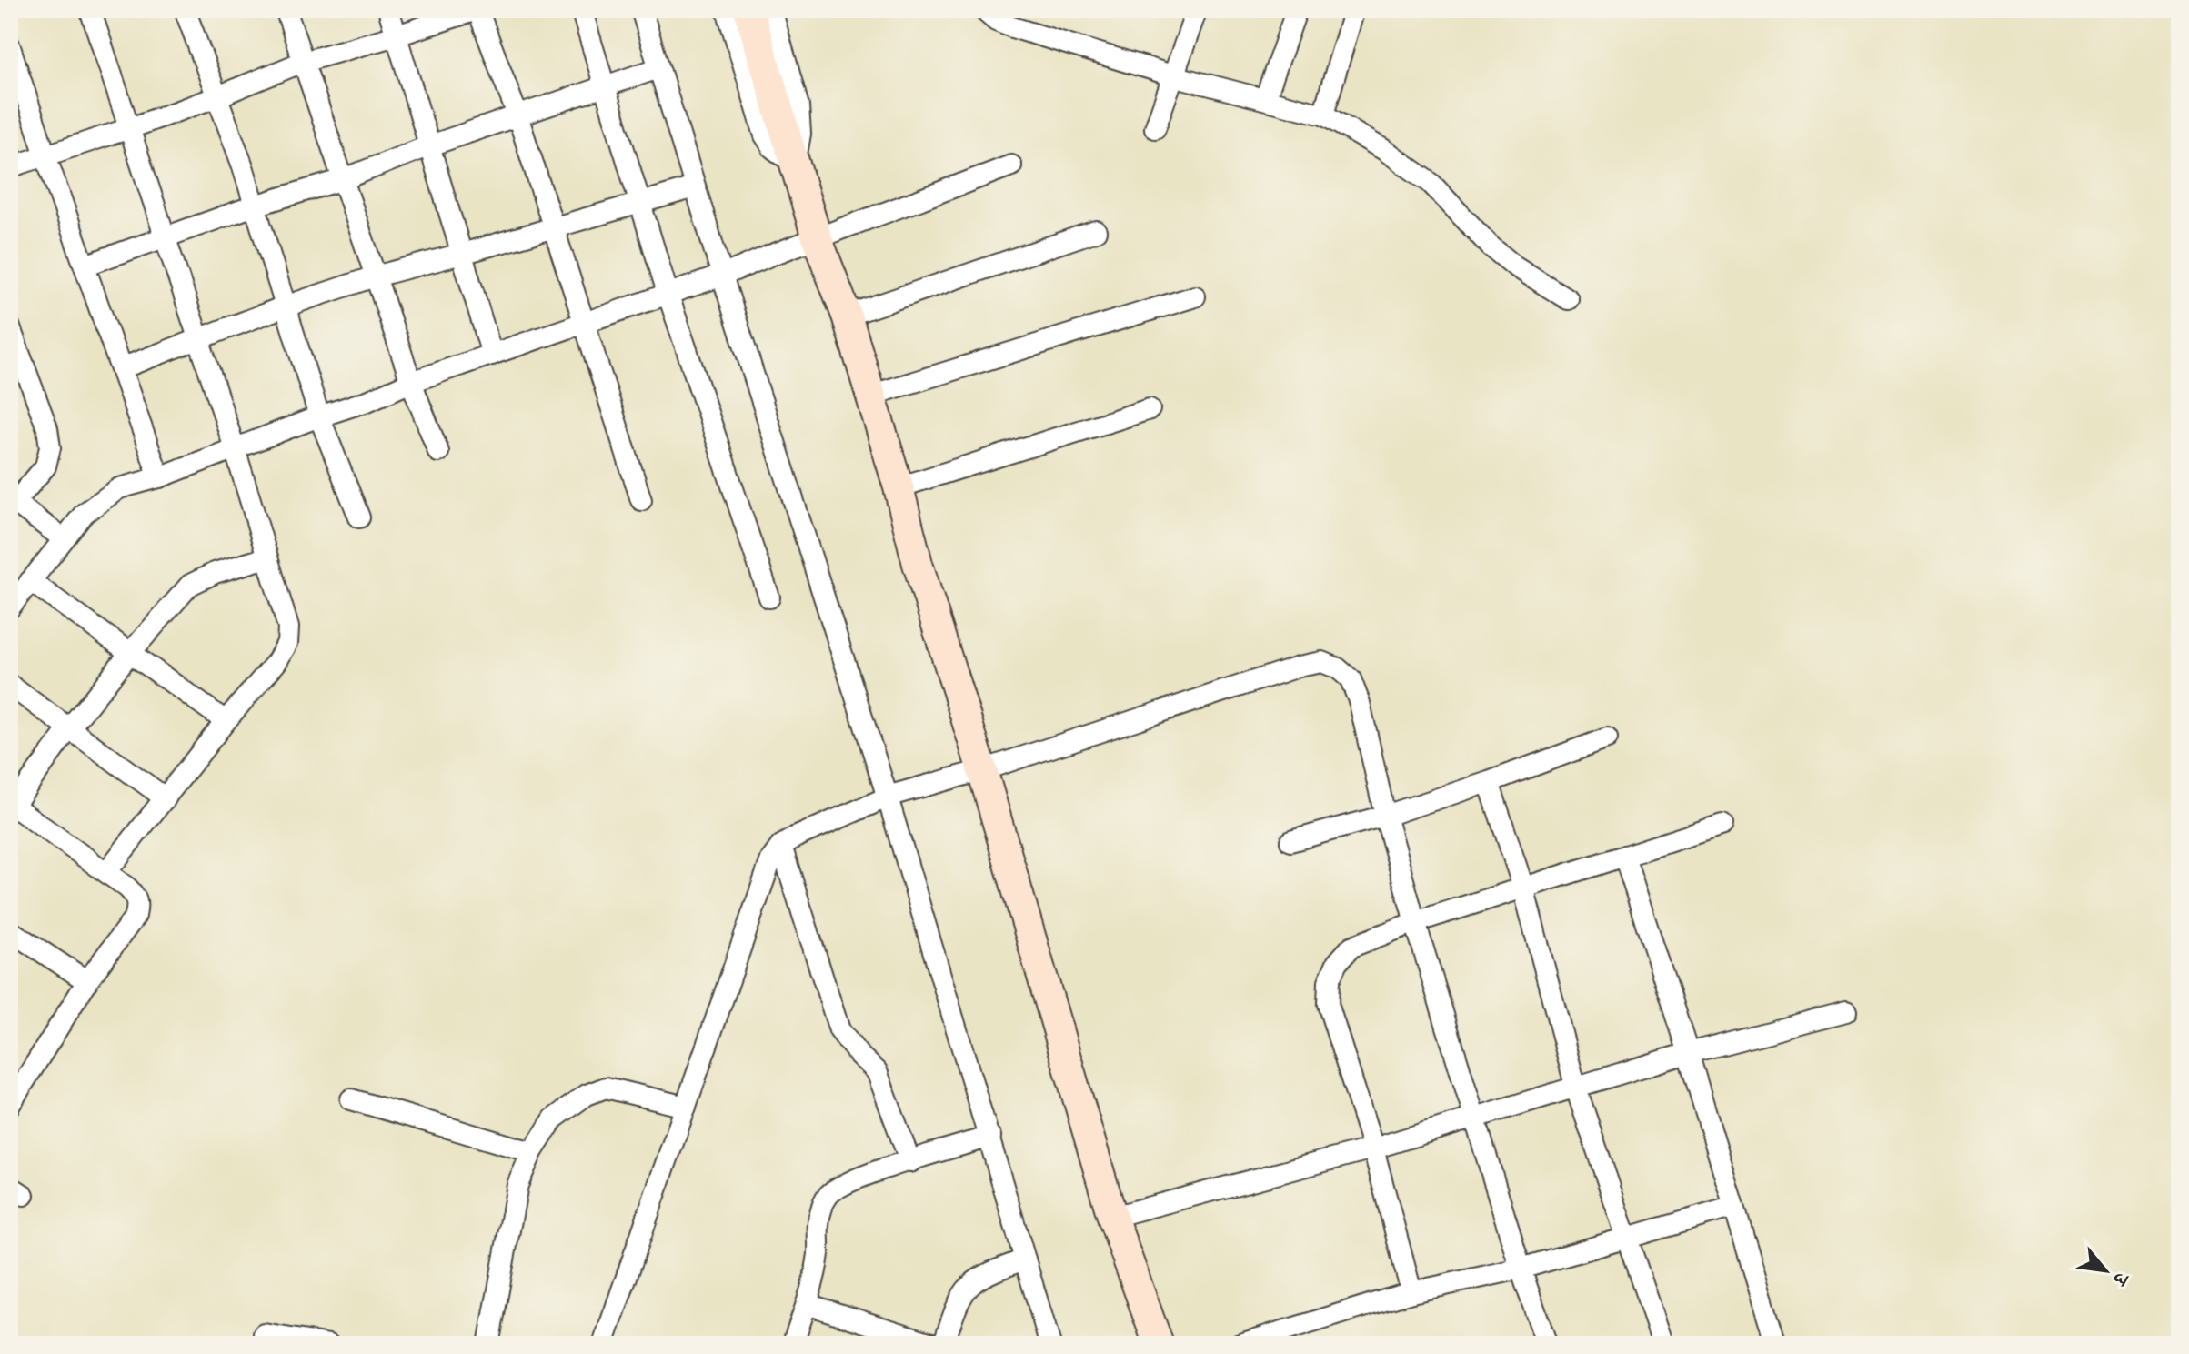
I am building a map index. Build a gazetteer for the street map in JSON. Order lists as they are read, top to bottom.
{
  "north": "bottom right"
}
